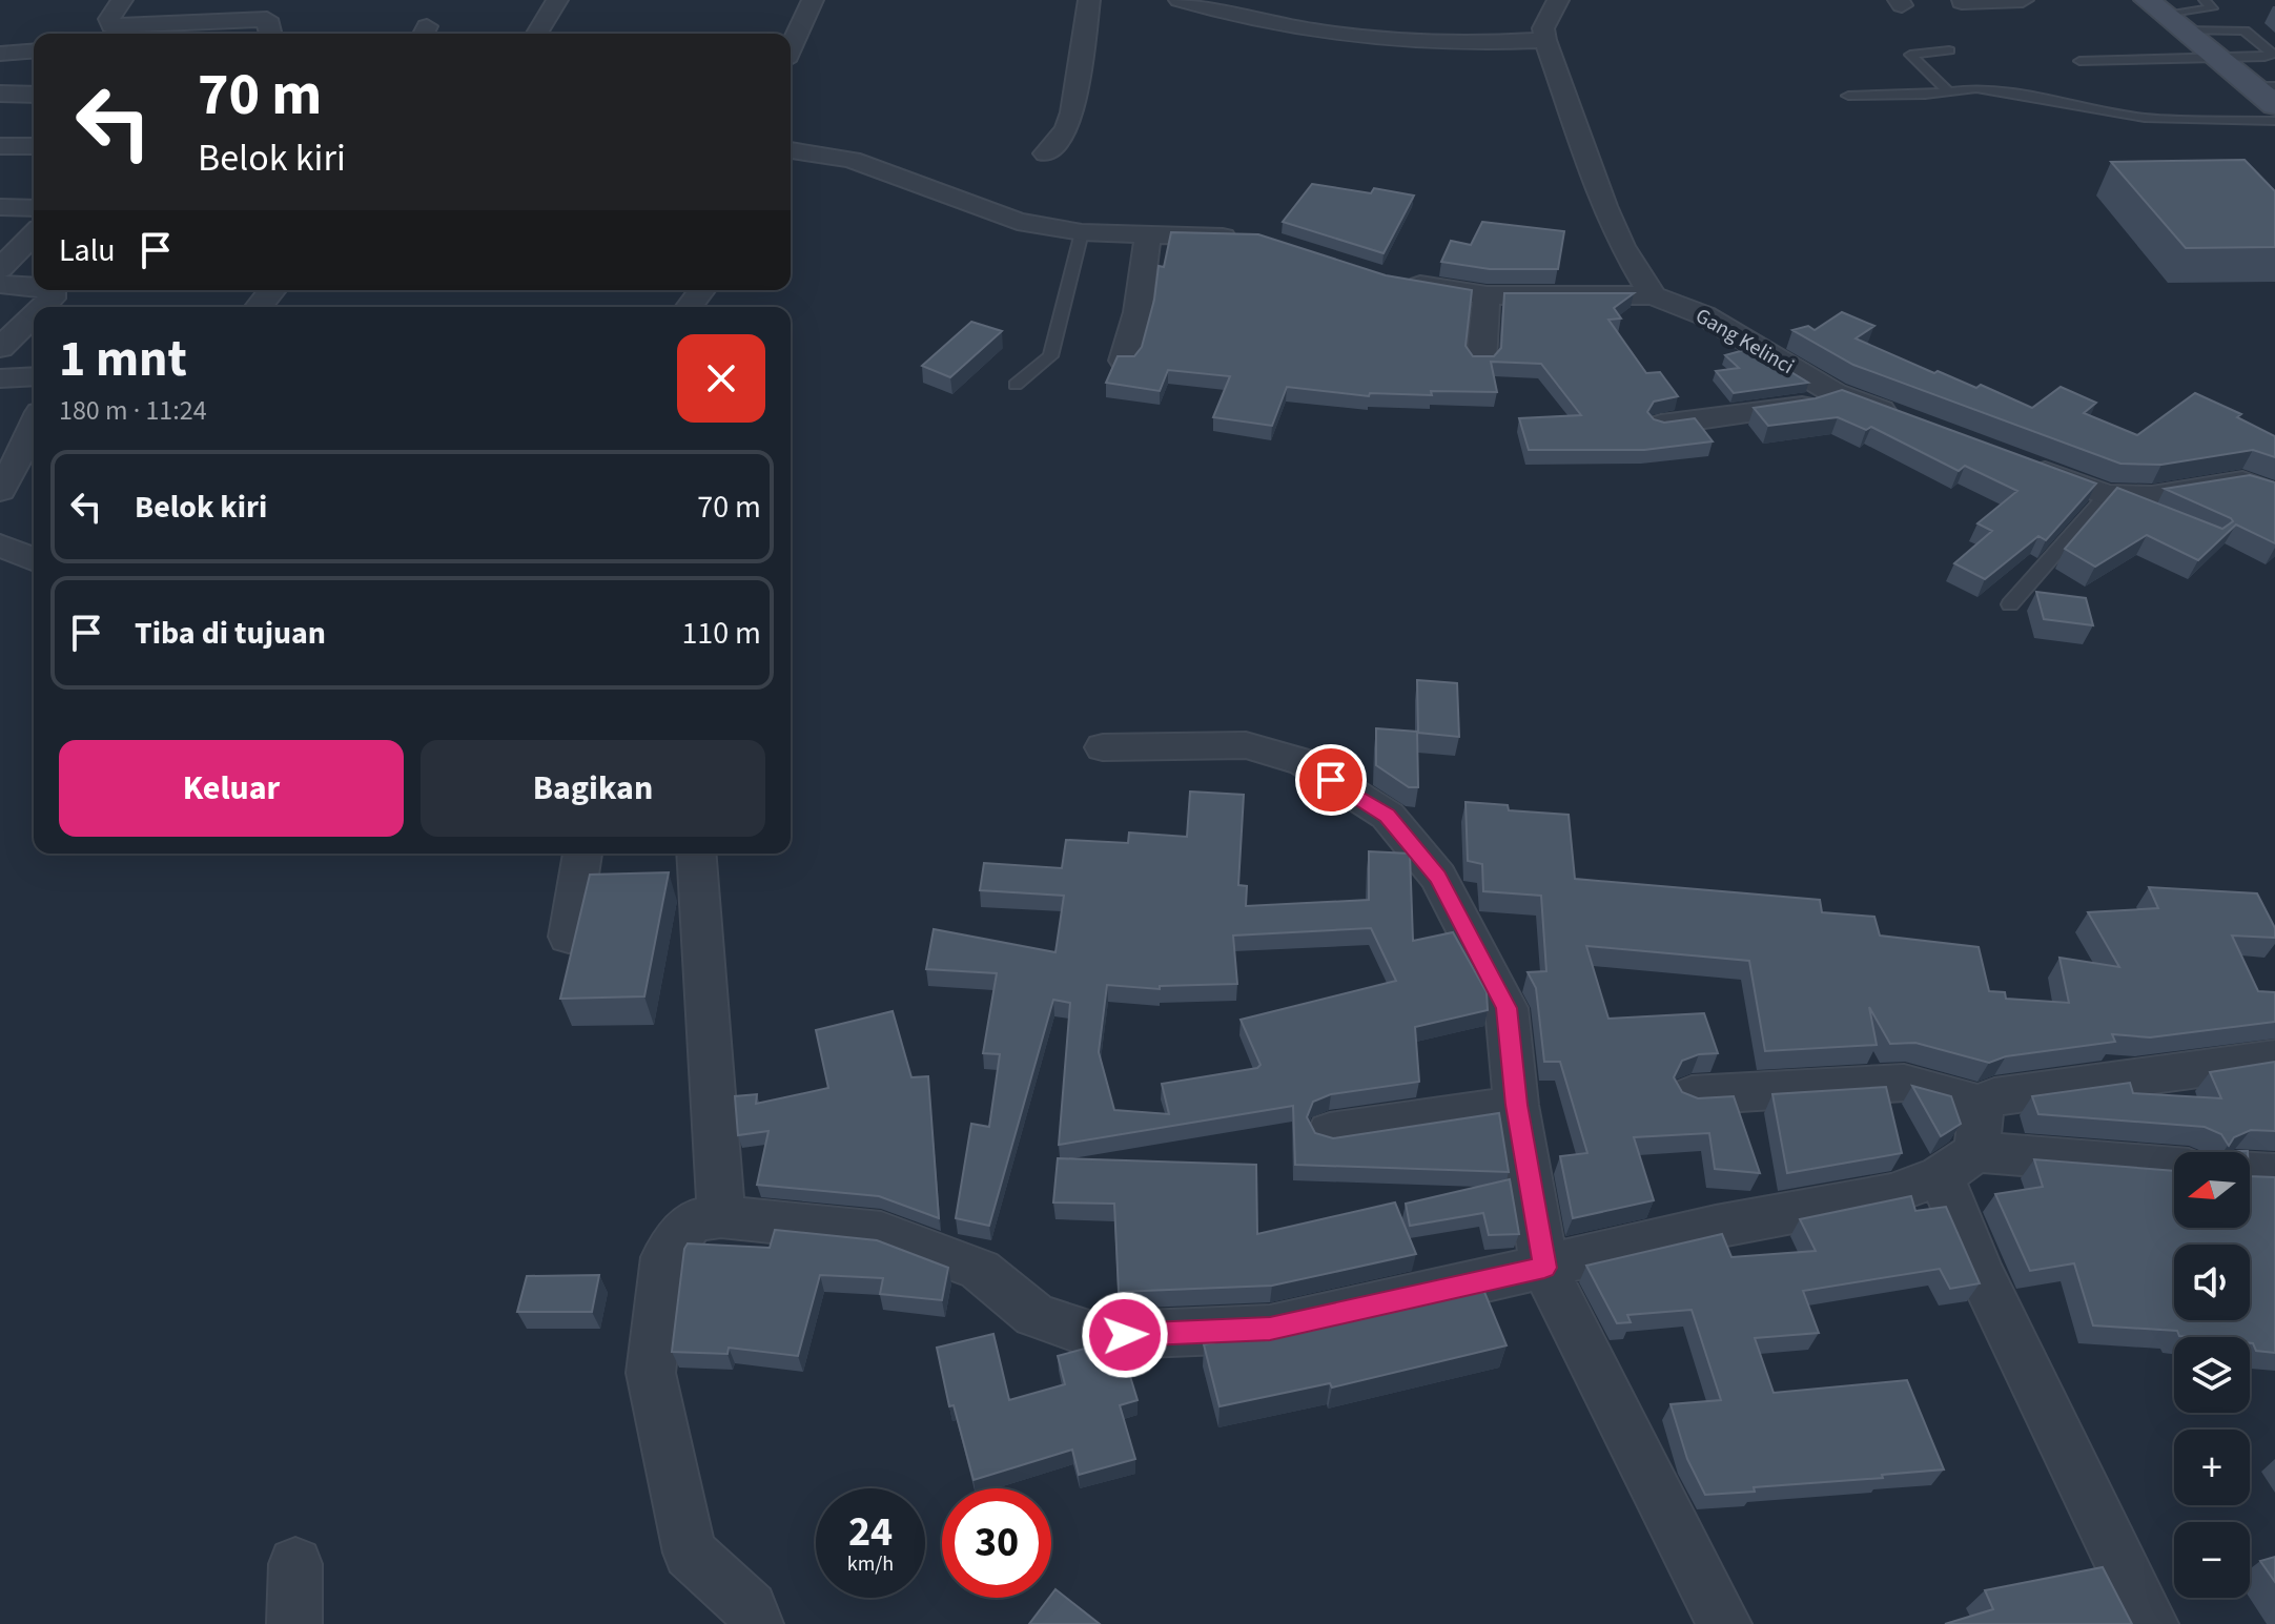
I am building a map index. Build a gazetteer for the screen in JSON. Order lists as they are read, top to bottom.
{
  "streets": {
    "street": ["Gang Kelinci"]
  },
  "north": "left",
  "page": {
    "turn": ["70 m", "Belok kiri"],
    "then": "Lalu",
    "heading": ["1 mnt", "180 m · 11:24"],
    "list": [
      {
        "name": "Belok kiri",
        "value": "70 m"
      },
      {
        "name": "Tiba di tujuan",
        "value": "110 m"
      }
    ],
    "buttons": ["Keluar", "Bagikan"],
    "map_buttons": ["+", "−"],
    "speed": "24 km/h",
    "limit": "30"
  }
}
